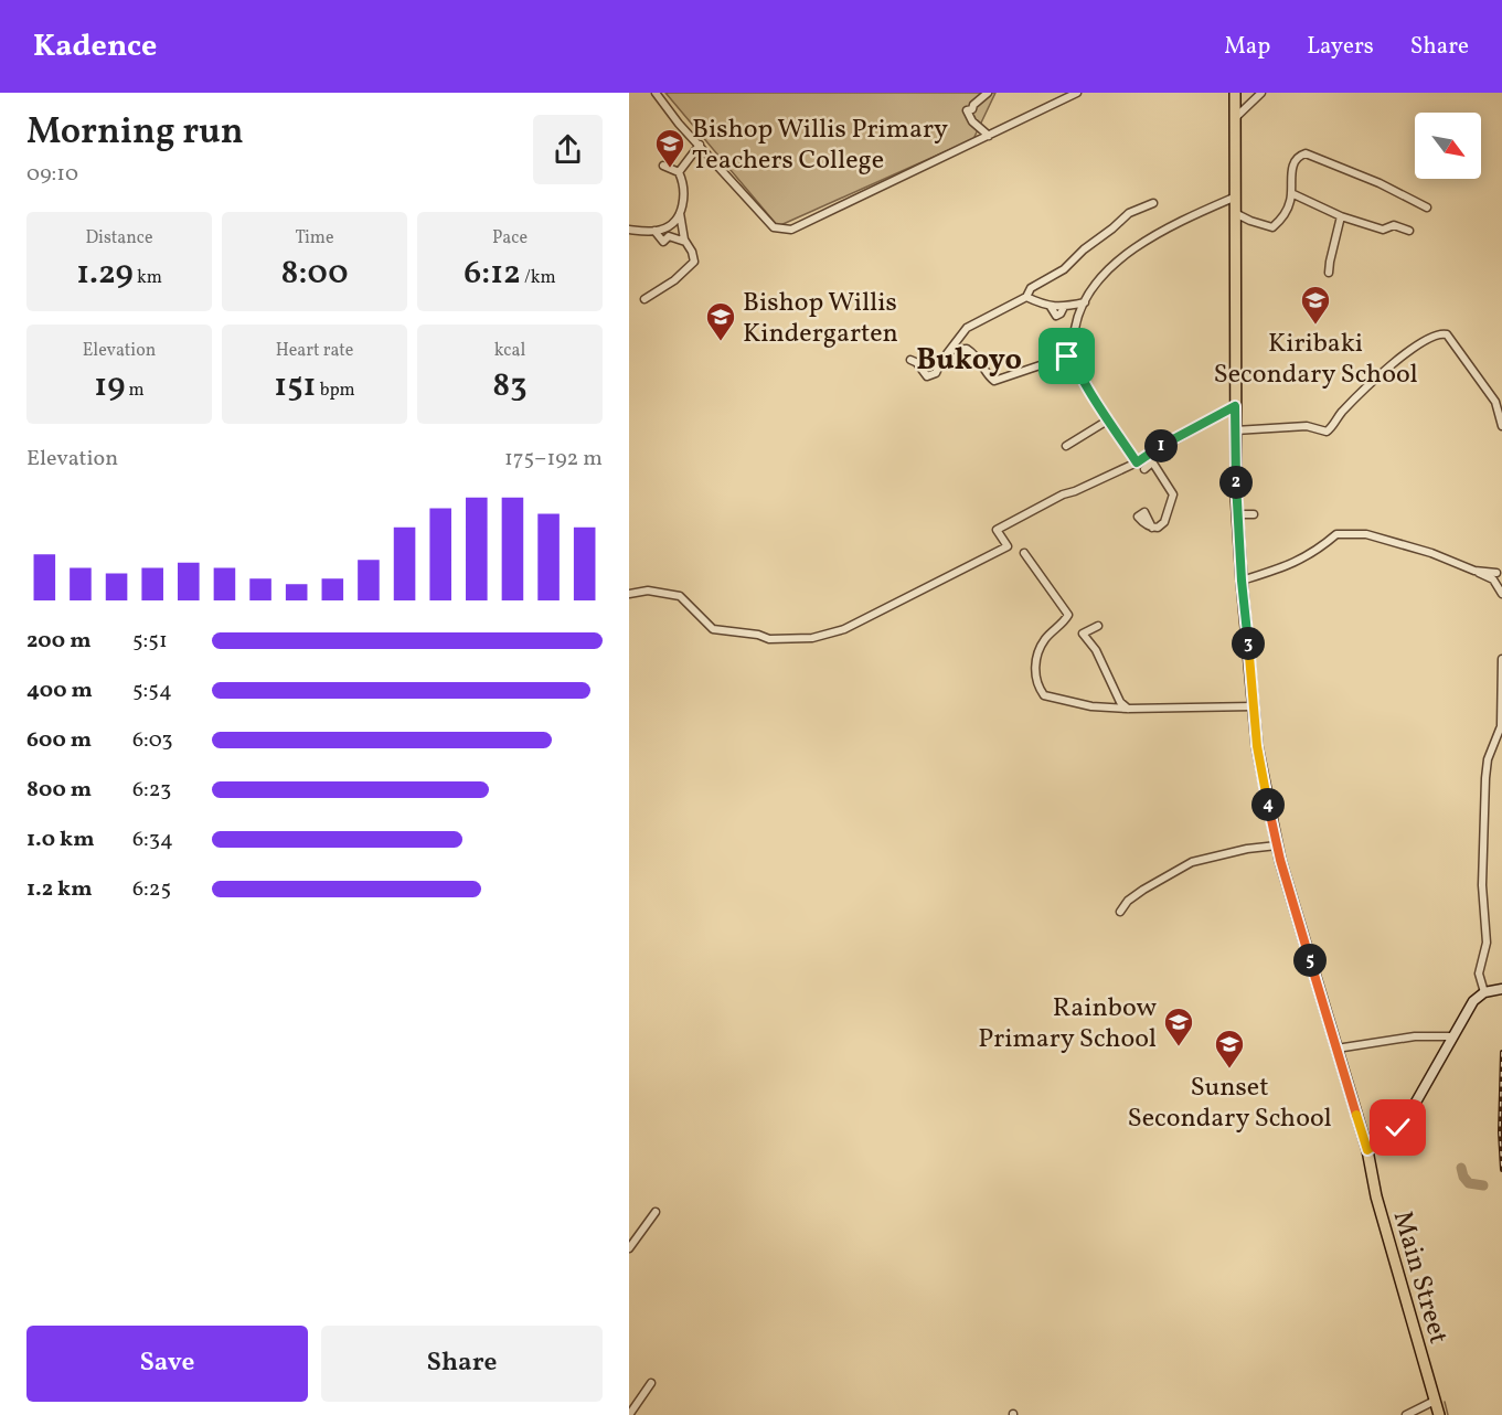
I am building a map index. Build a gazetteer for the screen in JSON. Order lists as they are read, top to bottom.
{
  "streets": {
    "main road": ["Main Street"]
  },
  "districts": ["Bukoyo"],
  "places": {
    "school or university": [
      "Bishop Willis Primary Teachers College",
      "Kiribaki Secondary School",
      "Bishop Willis Kindergarten",
      "Rainbow Primary School",
      "Sunset Secondary School"
    ]
  },
  "north": "bottom right",
  "page": {
    "header": "Kadence",
    "nav": ["Map", "Layers", "Share"],
    "heading": ["Morning run", "09:10"],
    "stats": [
      ["Distance", "1.29 km"],
      ["Time", "8:00"],
      ["Pace", "6:12 /km"],
      ["Elevation", "19 m"],
      ["Heart rate", "151 bpm"],
      ["kcal", "83"]
    ],
    "pins": [
      "1",
      "2",
      "3",
      "4",
      "5"
    ],
    "chart": ["Elevation", "175–192 m"],
    "list": [
      {
        "name": "200 m",
        "note": "5:51"
      },
      {
        "name": "400 m",
        "note": "5:54"
      },
      {
        "name": "600 m",
        "note": "6:03"
      },
      {
        "name": "800 m",
        "note": "6:23"
      },
      {
        "name": "1.0 km",
        "note": "6:34"
      },
      {
        "name": "1.2 km",
        "note": "6:25"
      }
    ],
    "buttons": ["Save", "Share"]
  }
}
